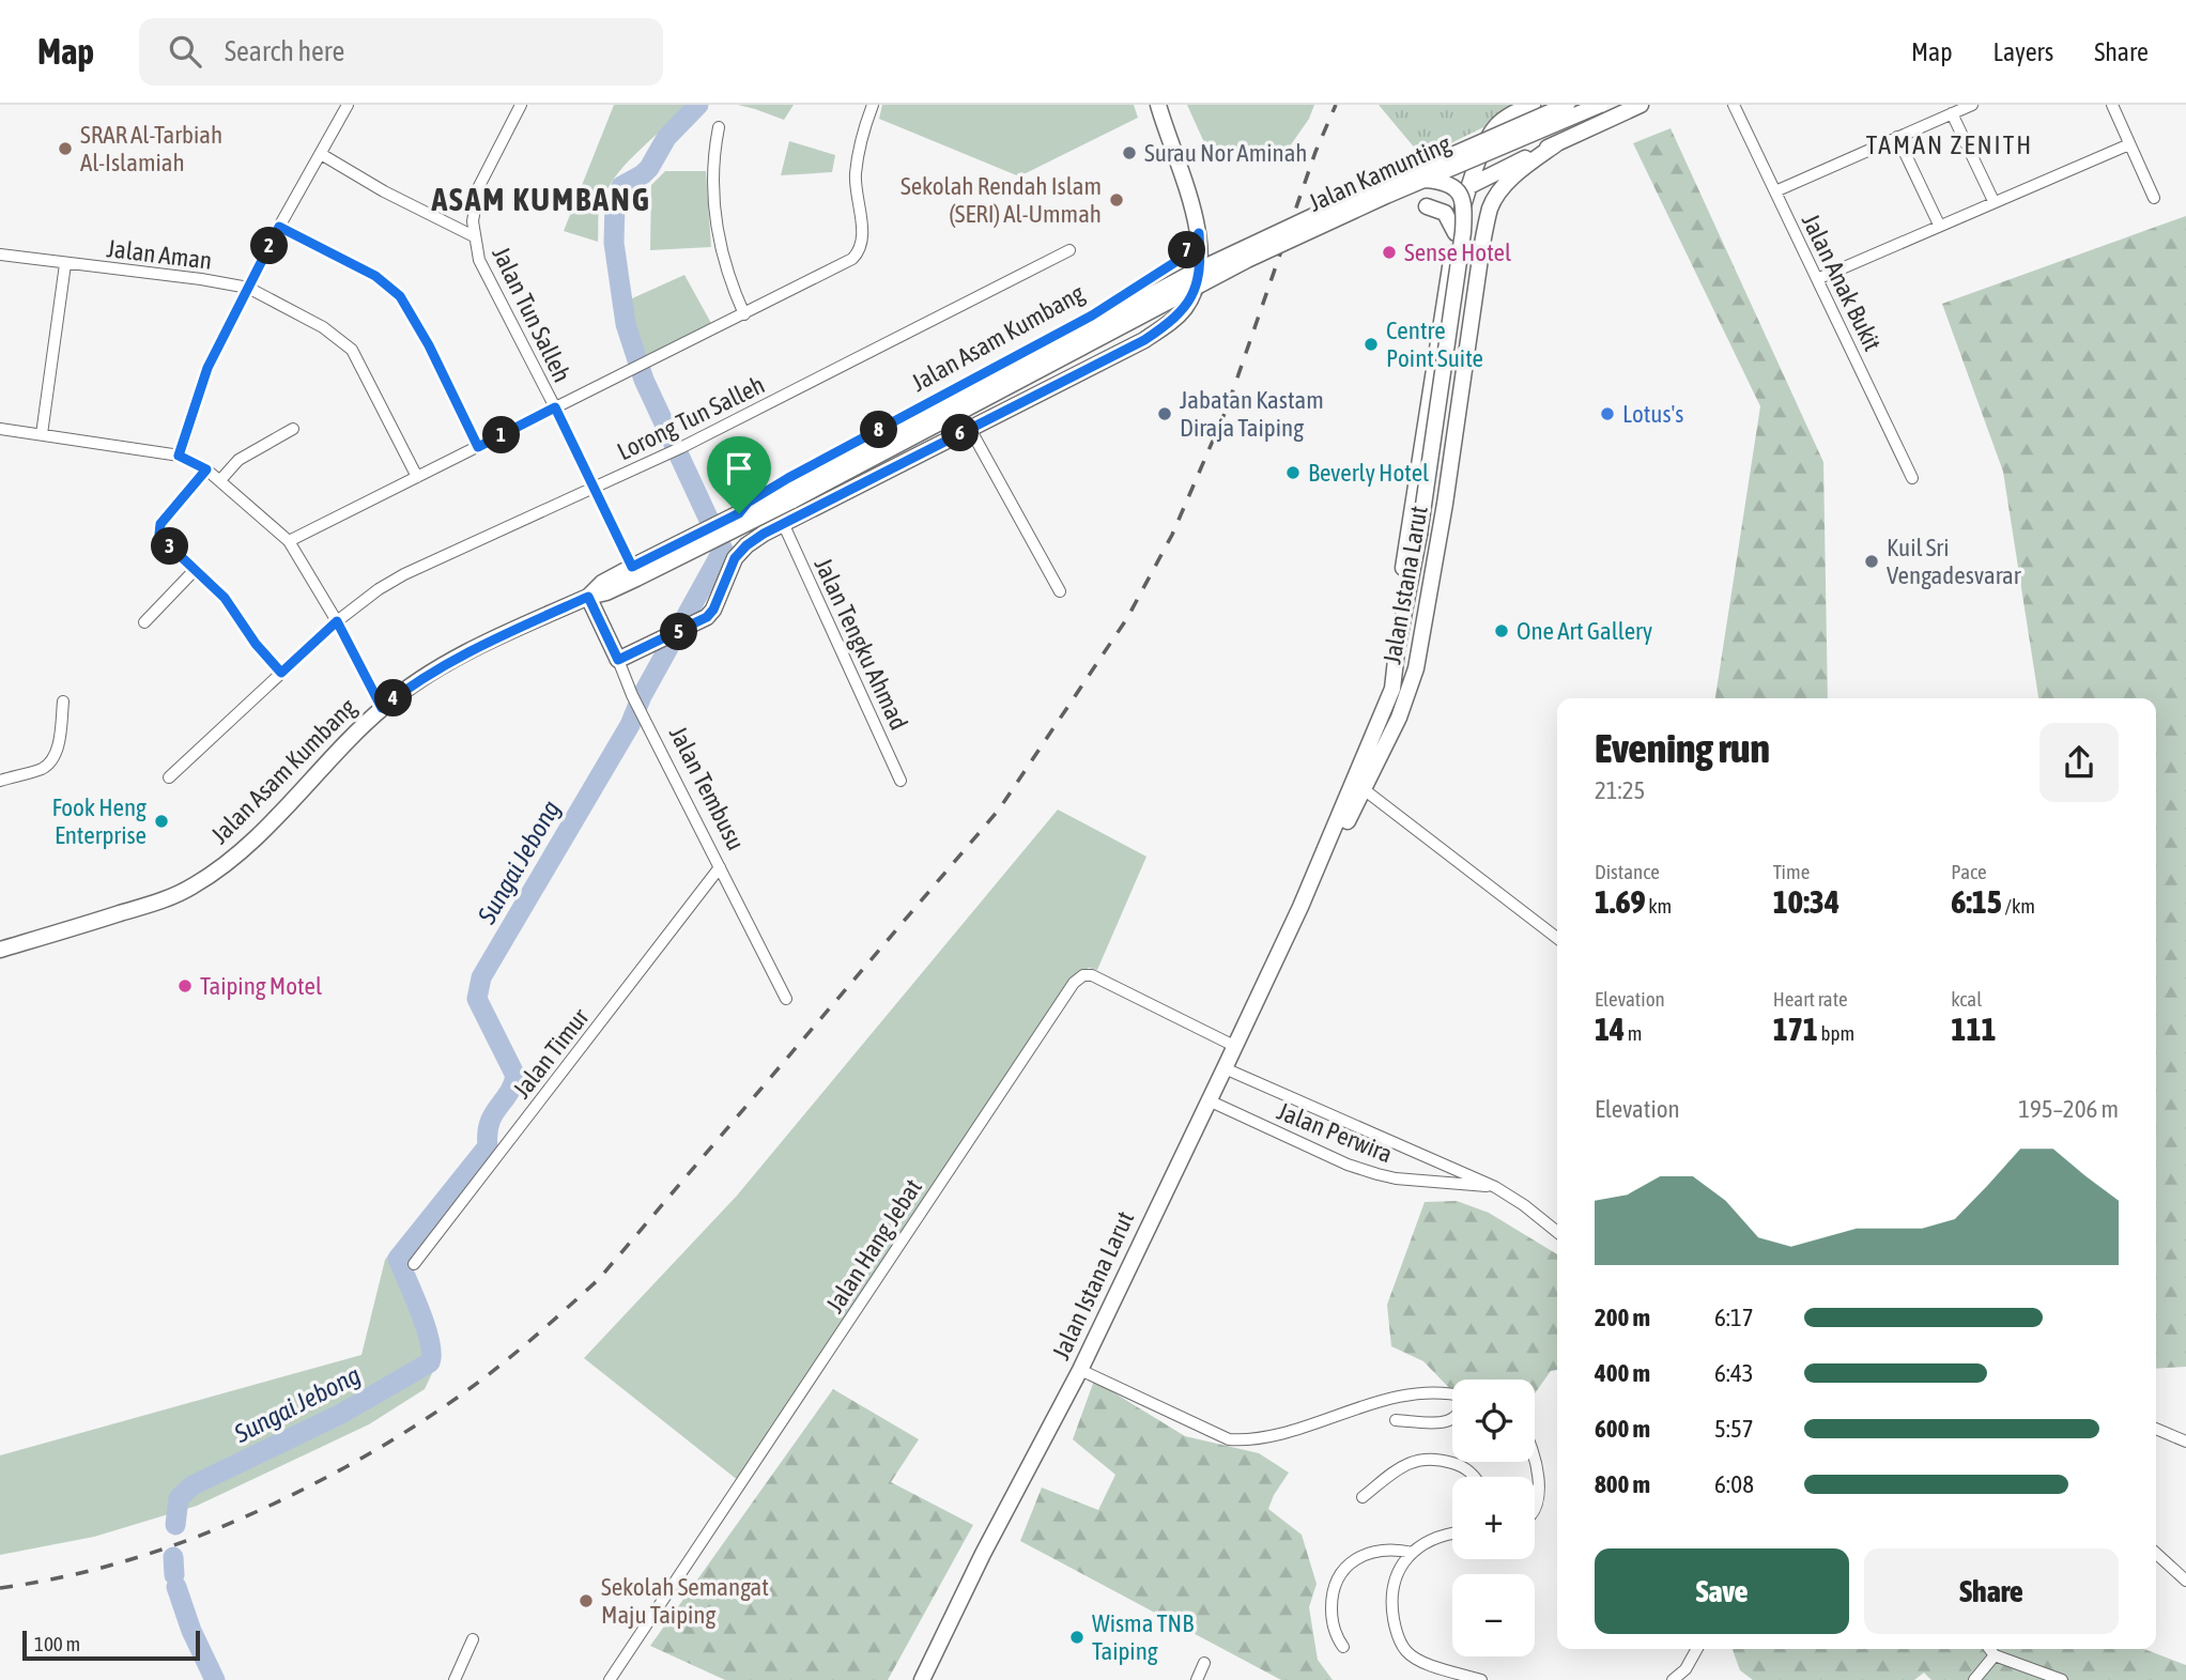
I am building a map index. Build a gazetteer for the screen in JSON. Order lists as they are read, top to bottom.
{
  "streets": {
    "main road": [
      "Jalan Kamunting",
      "Jalan Asam Kumbang",
      "Jalan Istana Larut",
      "Jalan Tembusu"
    ],
    "street": [
      "Jalan Aman",
      "Jalan Anak Bukit",
      "Jalan Tun Salleh",
      "Lorong Tun Salleh",
      "Jalan Tengku Ahmad",
      "Jalan Timur",
      "Jalan Perwira",
      "Jalan Hang Jebat"
    ]
  },
  "crossings": [
    ["Jalan Kamunting", "Jalan Asam Kumbang"],
    ["Jalan Kamunting", "Jalan Istana Larut"],
    ["Jalan Tun Salleh", "Jalan Asam Kumbang"],
    ["Jalan Tun Salleh", "Lorong Tun Salleh"],
    ["Jalan Asam Kumbang", "Jalan Tembusu"],
    ["Jalan Istana Larut", "Jalan Perwira"],
    ["Jalan Istana Larut", "Jalan Hang Jebat"],
    ["Jalan Tembusu", "Jalan Timur"]
  ],
  "districts": ["TAMAN ZENITH", "ASAM KUMBANG"],
  "water": ["Sungai Jebong"],
  "places": [
    "SRAR Al-Tarbiah Al-Islamiah",
    "Surau Nor Aminah",
    "Sekolah Rendah Islam (SERI) Al-Ummah",
    "Sense Hotel",
    "Centre Point Suite",
    "Jabatan Kastam Diraja Taiping",
    "Lotus's",
    "Beverly Hotel",
    "Kuil Sri Vengadesvarar",
    "One Art Gallery",
    "Fook Heng Enterprise",
    "Taiping Motel",
    "Sekolah Semangat Maju Taiping",
    "Wisma TNB Taiping"
  ],
  "scale_bar": "100 m",
  "page": {
    "header": "Map",
    "search": "Search here",
    "nav": ["Map", "Layers", "Share"],
    "pins": [
      "2",
      "7",
      "8",
      "6",
      "1",
      "3",
      "5",
      "4"
    ],
    "heading": ["Evening run", "21:25"],
    "stats": [
      ["Distance", "1.69 km"],
      ["Time", "10:34"],
      ["Pace", "6:15 /km"],
      ["Elevation", "14 m"],
      ["Heart rate", "171 bpm"],
      ["kcal", "111"]
    ],
    "chart": ["Elevation", "195–206 m"],
    "list": [
      {
        "name": "200 m",
        "note": "6:17"
      },
      {
        "name": "400 m",
        "note": "6:43"
      },
      {
        "name": "600 m",
        "note": "5:57"
      },
      {
        "name": "800 m",
        "note": "6:08"
      }
    ],
    "map_buttons": ["+", "−"],
    "buttons": ["Save", "Share"],
    "scale": "100 m"
  }
}
